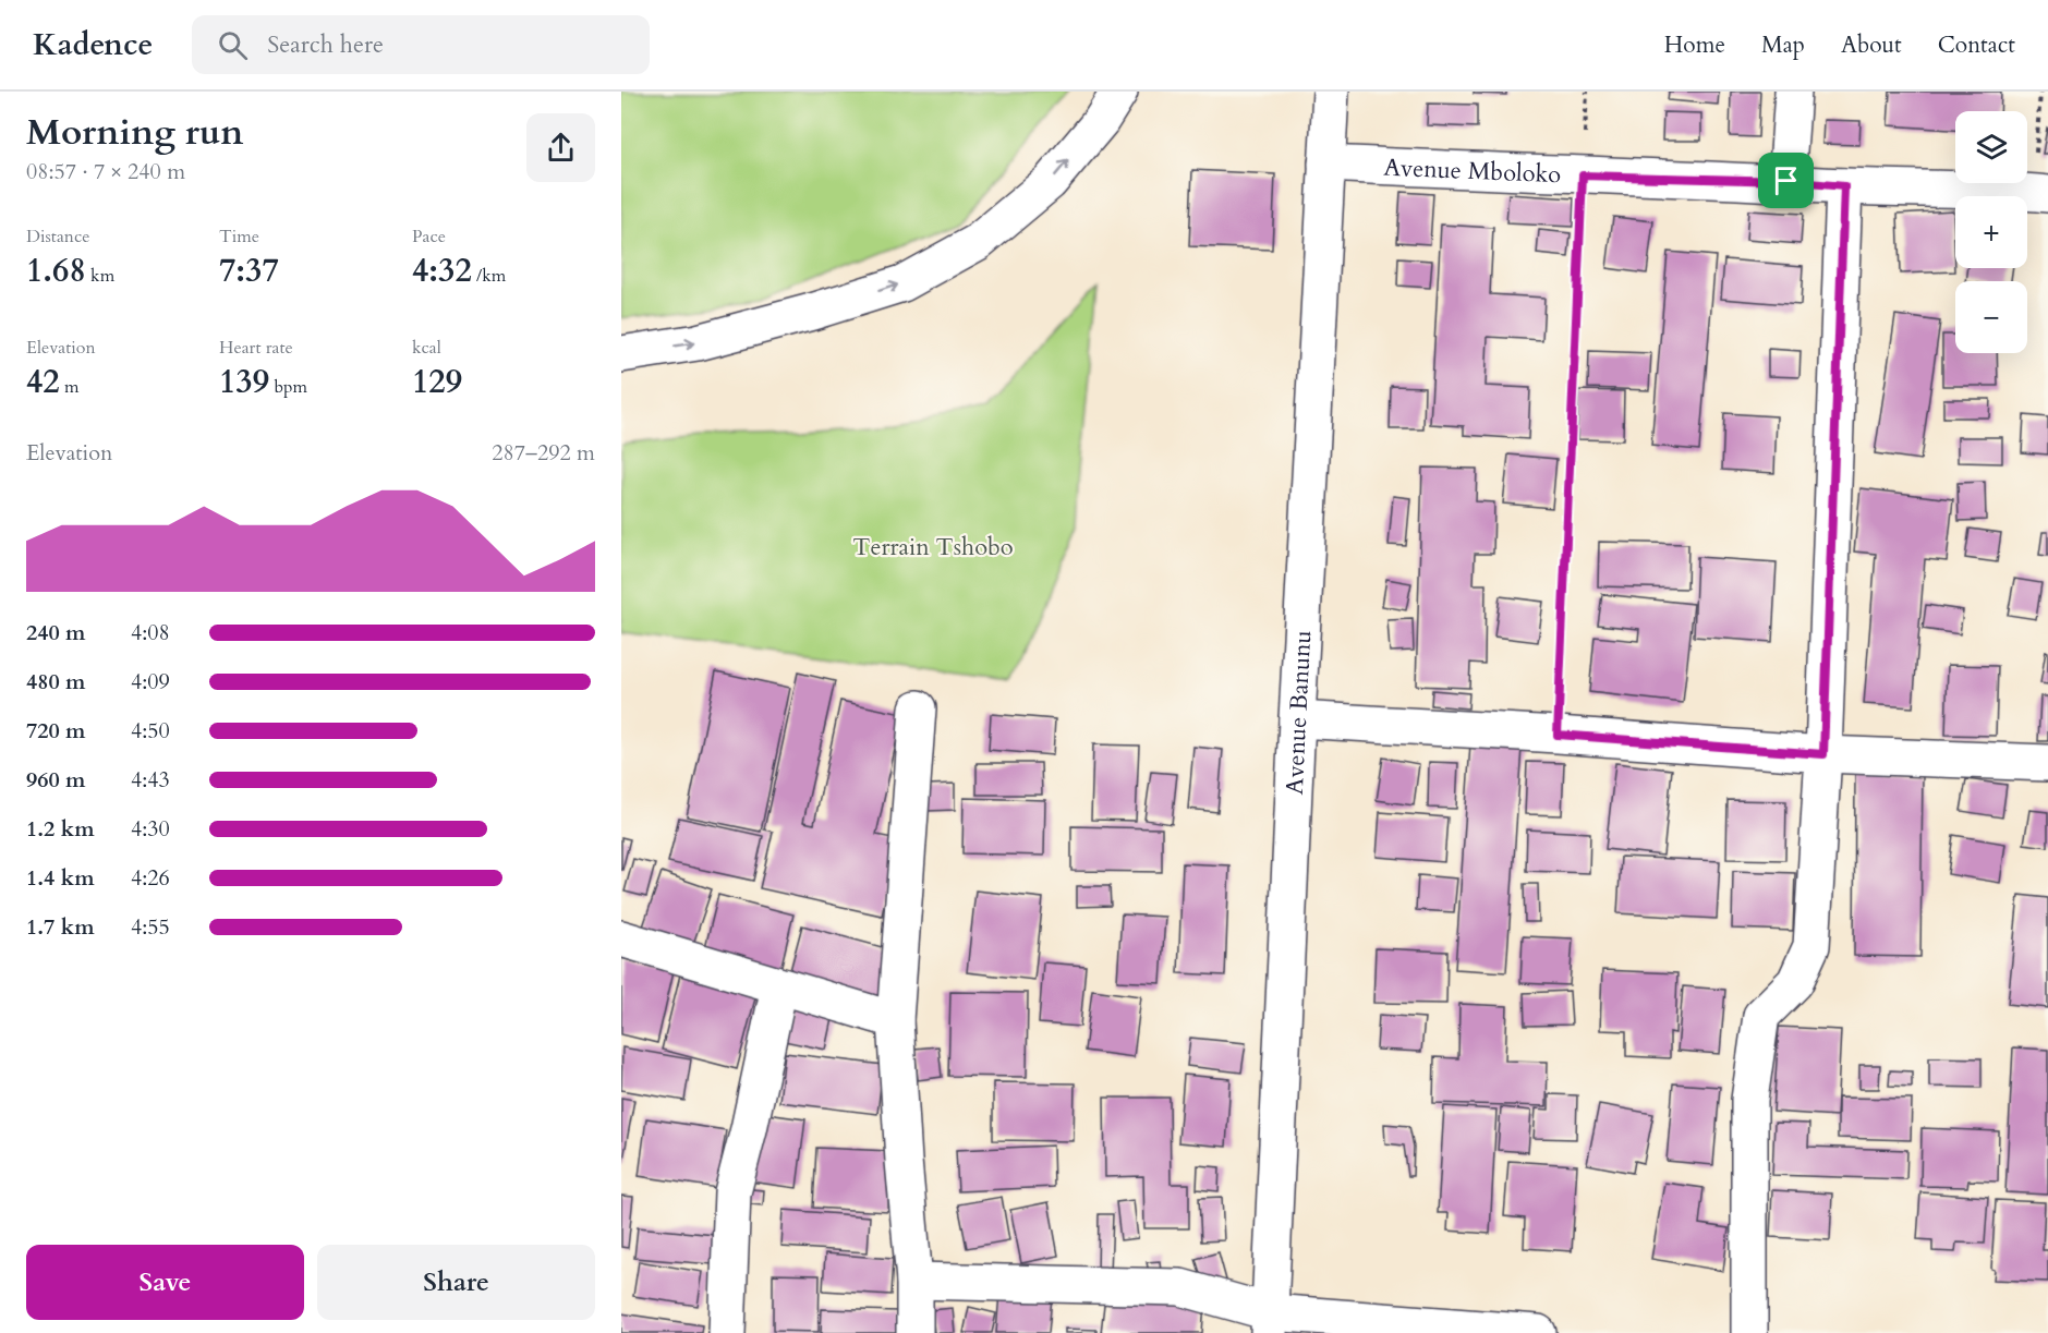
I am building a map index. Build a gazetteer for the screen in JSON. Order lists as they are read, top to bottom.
{
  "streets": {
    "main road": ["Avenue Mboloko", "Avenue Banunu"]
  },
  "crossings": [
    ["Avenue Mboloko", "Avenue Banunu"]
  ],
  "parks": ["Terrain Tshobo"],
  "page": {
    "header": "Kadence",
    "search": "Search here",
    "nav": [
      "Home",
      "Map",
      "About",
      "Contact"
    ],
    "heading": ["Morning run", "08:57 · 7 × 240 m"],
    "map_buttons": ["+", "−"],
    "stats": [
      ["Distance", "1.68 km"],
      ["Time", "7:37"],
      ["Pace", "4:32 /km"],
      ["Elevation", "42 m"],
      ["Heart rate", "139 bpm"],
      ["kcal", "129"]
    ],
    "chart": ["Elevation", "287–292 m"],
    "list": [
      {
        "name": "240 m",
        "note": "4:08"
      },
      {
        "name": "480 m",
        "note": "4:09"
      },
      {
        "name": "720 m",
        "note": "4:50"
      },
      {
        "name": "960 m",
        "note": "4:43"
      },
      {
        "name": "1.2 km",
        "note": "4:30"
      },
      {
        "name": "1.4 km",
        "note": "4:26"
      },
      {
        "name": "1.7 km",
        "note": "4:55"
      }
    ],
    "buttons": ["Save", "Share"]
  }
}
